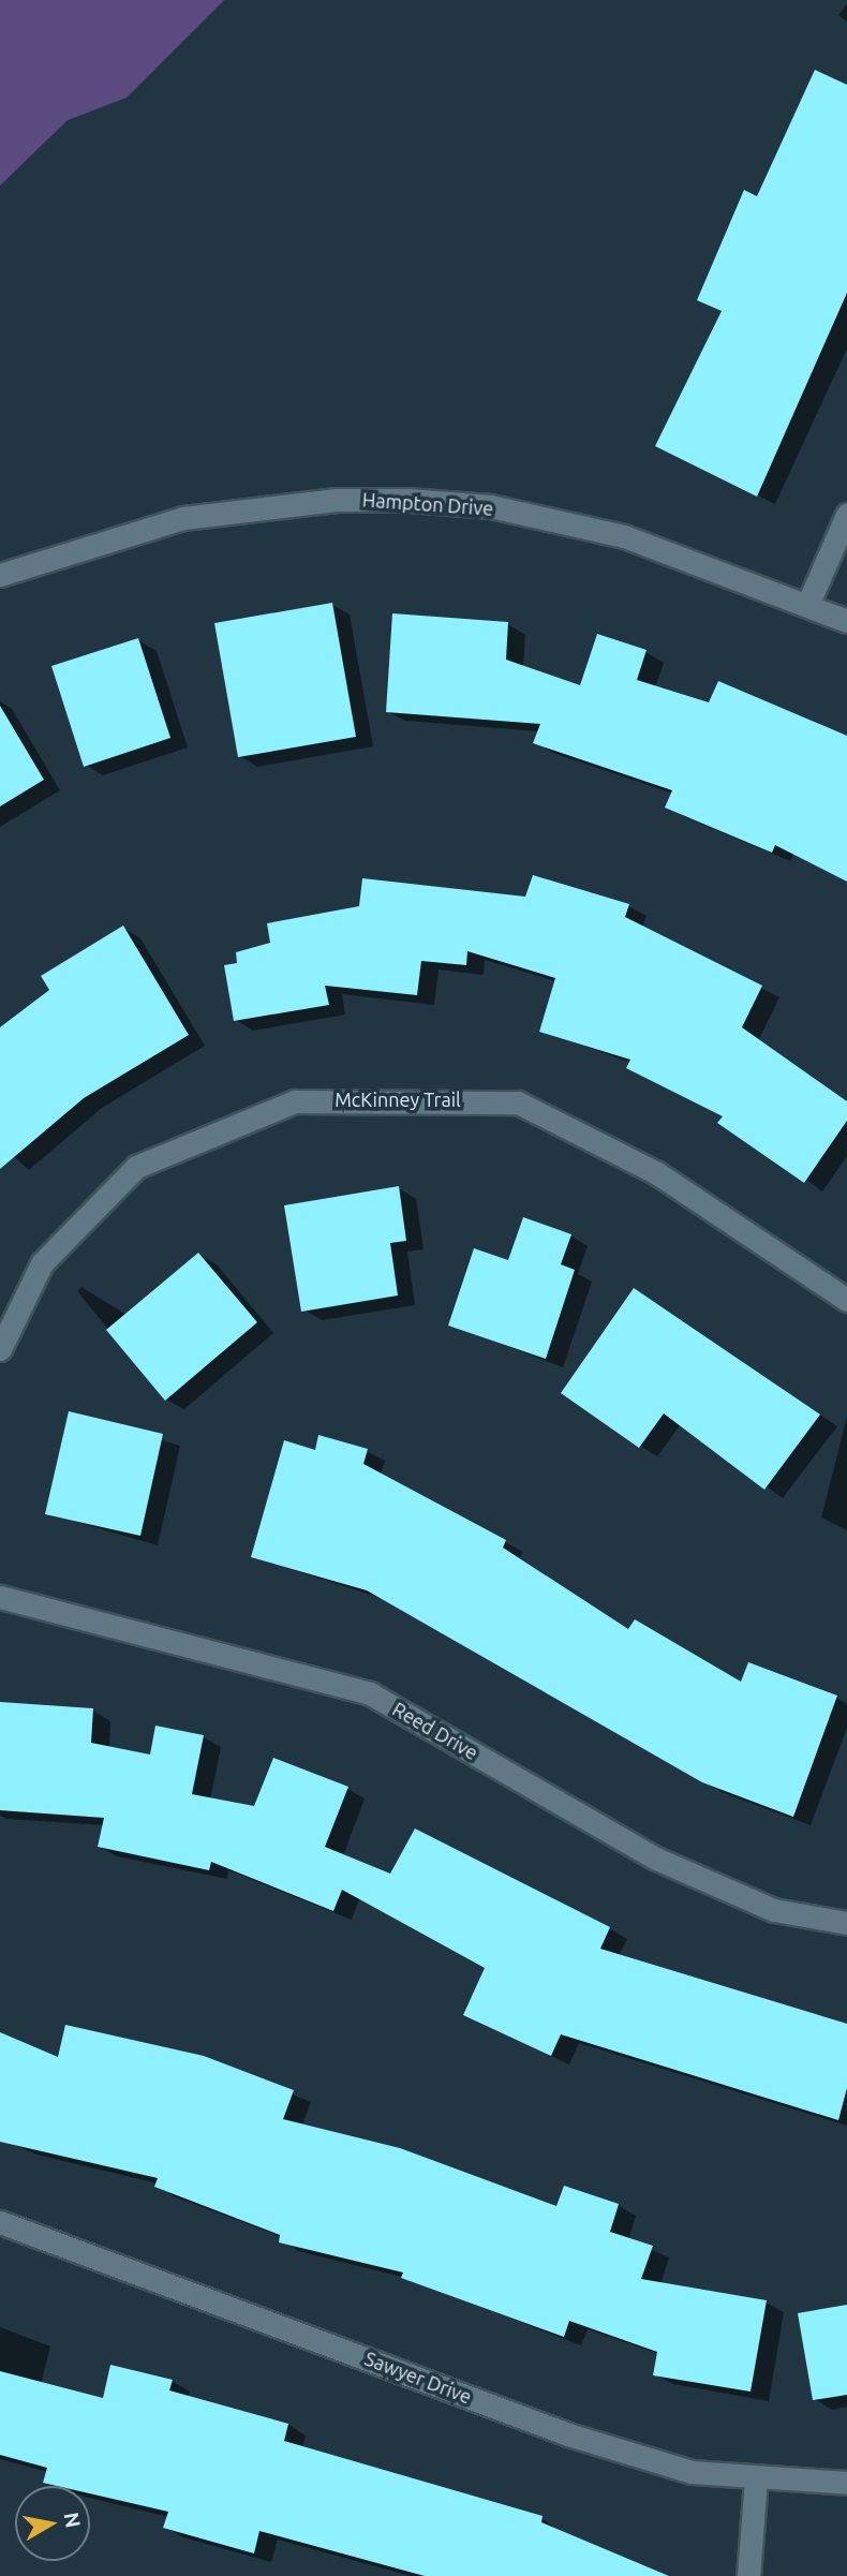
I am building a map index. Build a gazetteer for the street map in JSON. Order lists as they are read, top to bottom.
{
  "streets": {
    "street": [
      "Hampton Drive",
      "McKinney Trail",
      "Reed Drive",
      "Sawyer Drive"
    ]
  },
  "north": "right"
}
